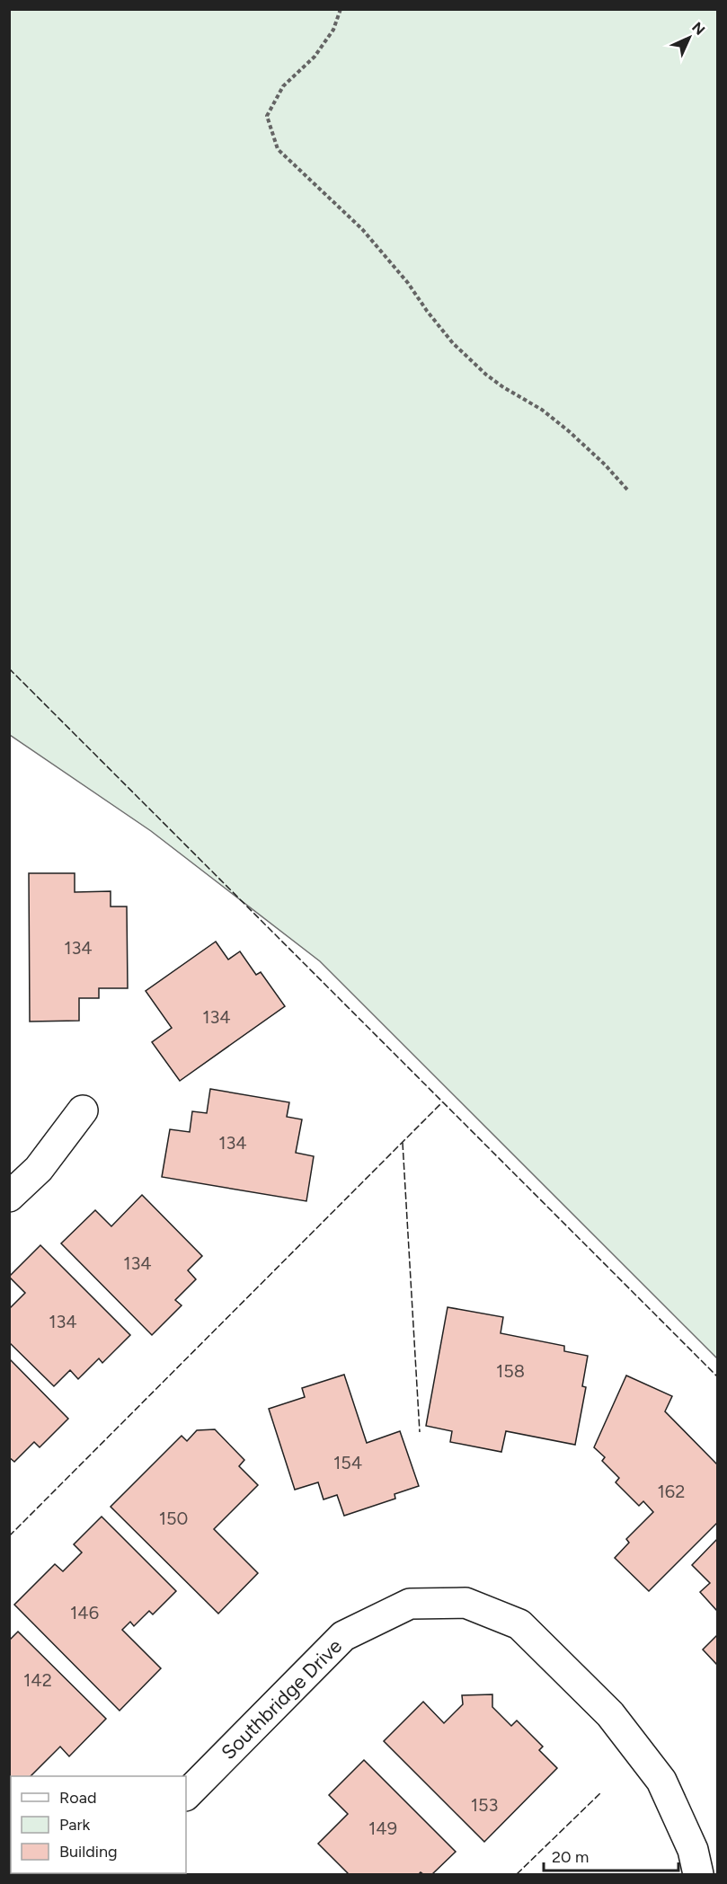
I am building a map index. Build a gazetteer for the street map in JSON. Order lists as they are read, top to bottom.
{
  "streets": {
    "street": ["Southbridge Drive"]
  },
  "house_numbers": [
    "134",
    "134",
    "134",
    "134",
    "134",
    "158",
    "154",
    "162",
    "150",
    "146",
    "142",
    "153",
    "149"
  ],
  "legend": ["Road", "Park", "Building"],
  "scale_bar": "20 m",
  "north": "top right"
}
